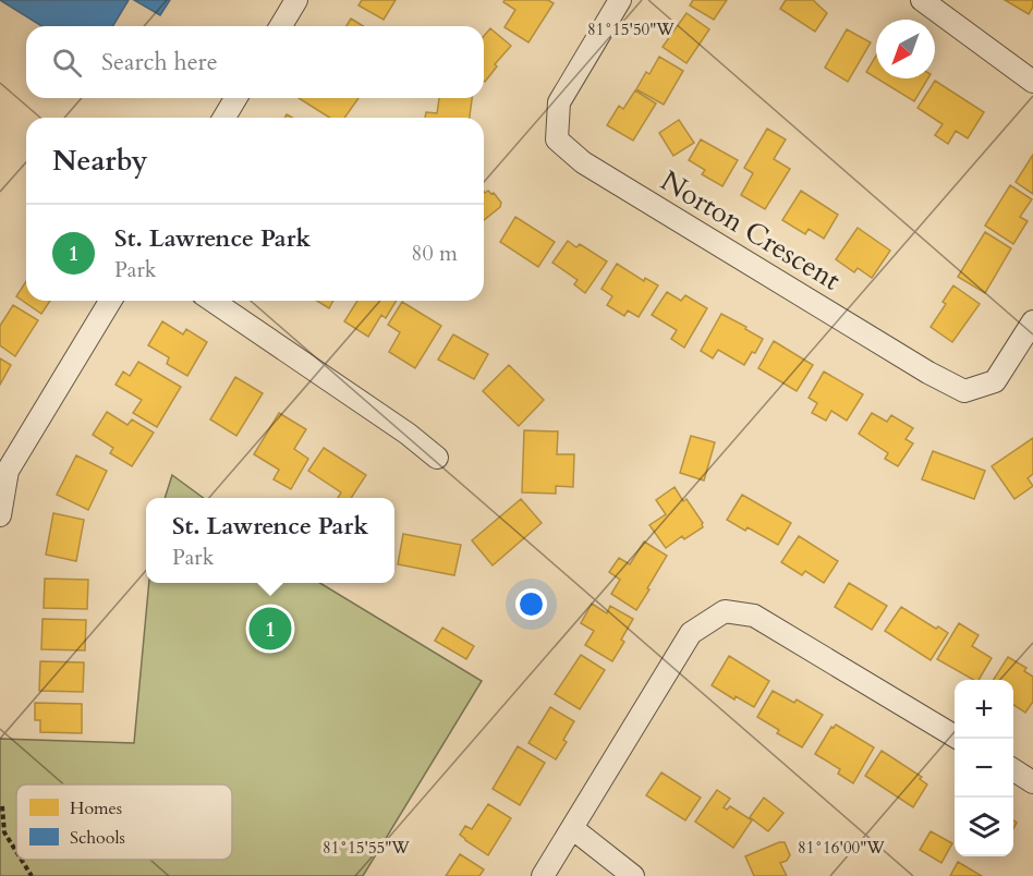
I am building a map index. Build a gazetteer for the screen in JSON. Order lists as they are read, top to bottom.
{
  "streets": {
    "street": ["Norton Crescent"]
  },
  "legend": ["Homes", "Schools"],
  "north": "bottom left",
  "page": {
    "search": "Search here",
    "heading": "Nearby",
    "list": [
      {
        "mark": "1",
        "name": "St. Lawrence Park",
        "note": "Park",
        "value": "80 m"
      }
    ],
    "popup": ["St. Lawrence Park", "Park"],
    "pins": "1",
    "map_buttons": ["+", "−"]
  },
  "coordinates": ["81°15'50\"W", "81°15'55\"W", "81°16'00\"W"]
}
